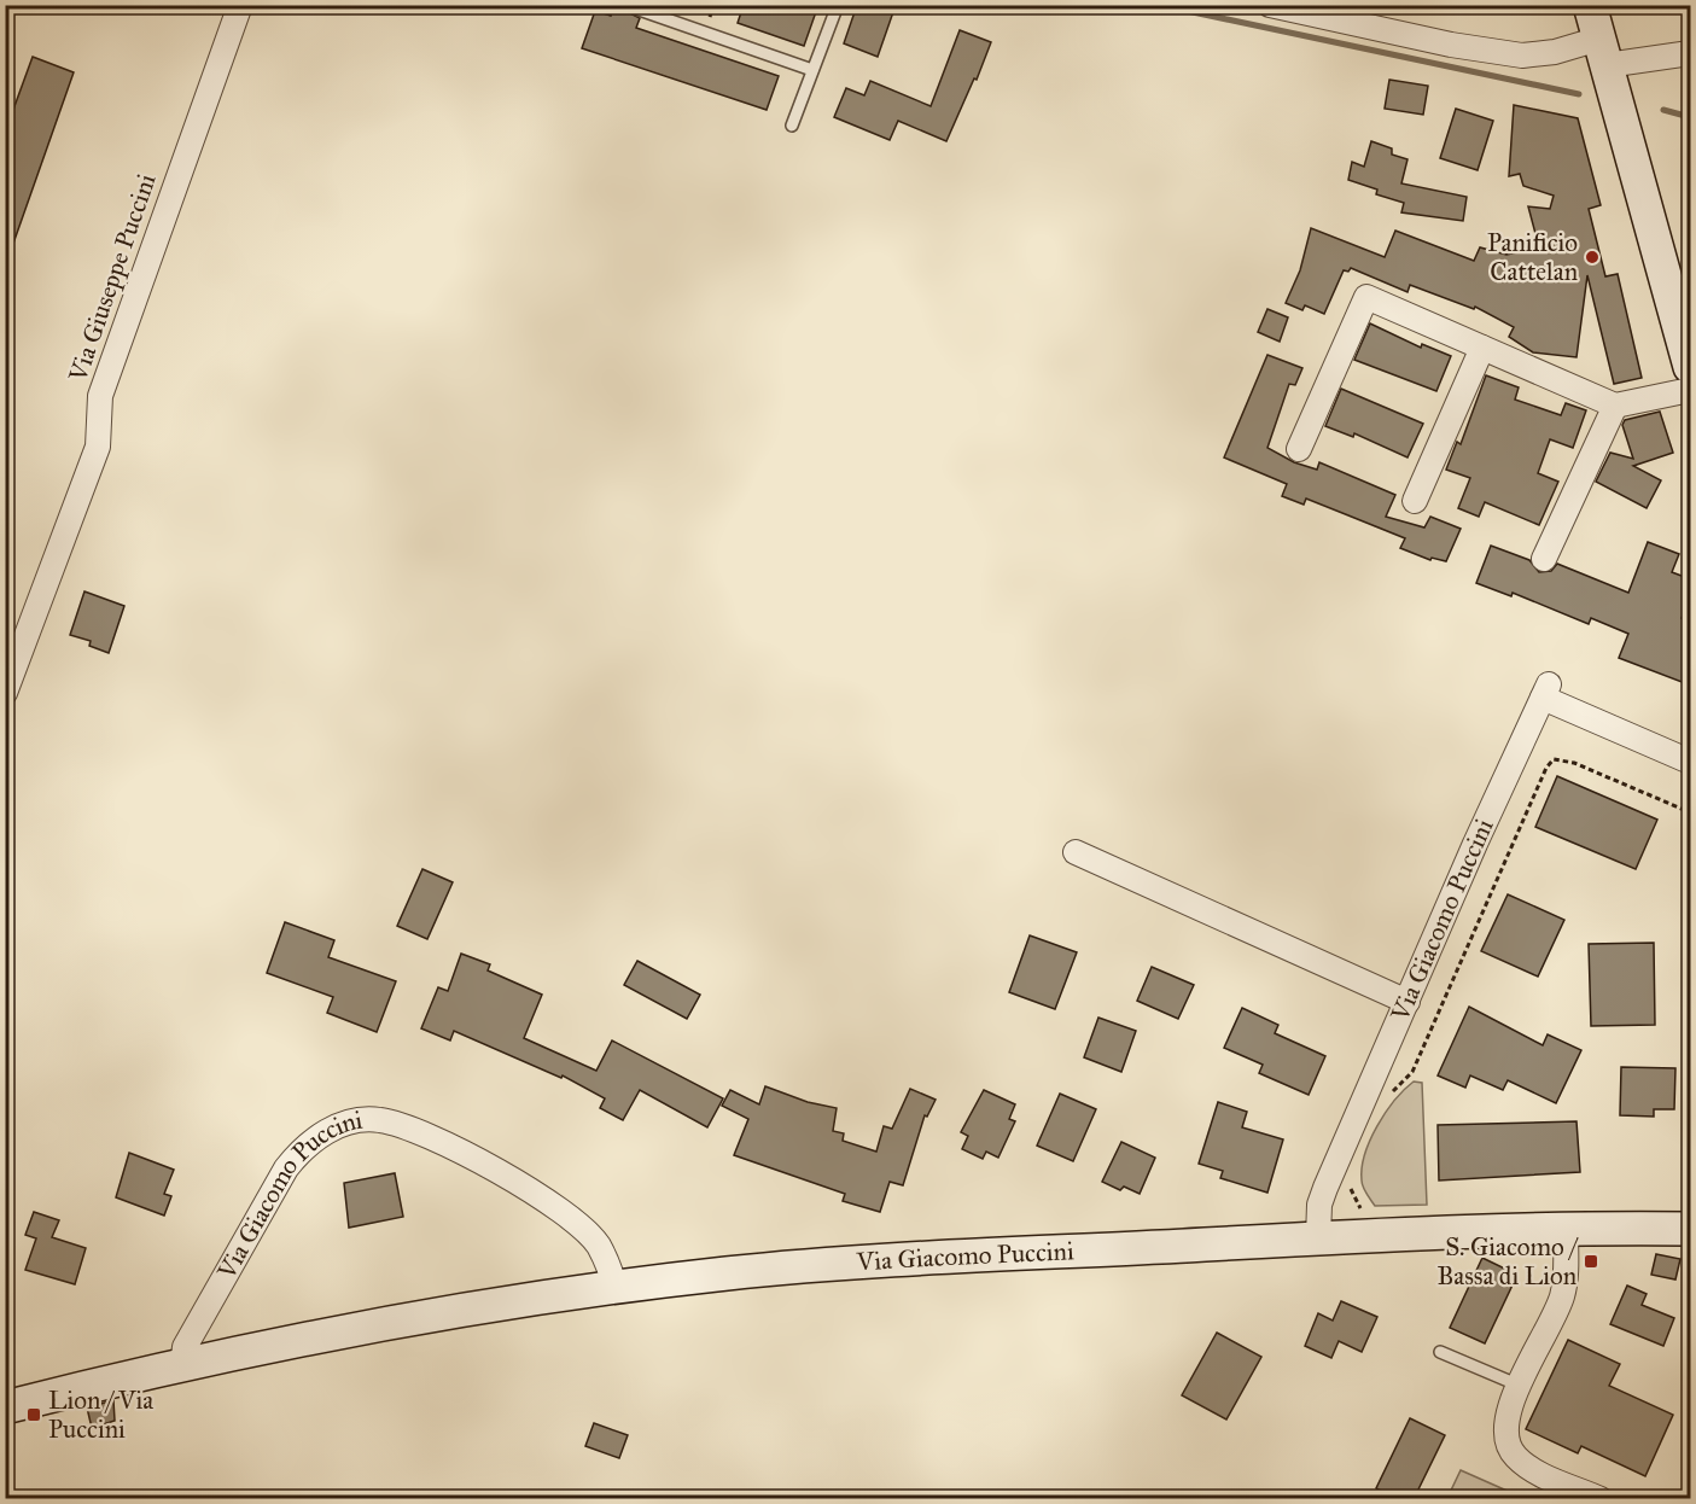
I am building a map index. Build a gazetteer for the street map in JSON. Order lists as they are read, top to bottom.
{
  "streets": {
    "street": ["Via Giuseppe Puccini", "Via Giacomo Puccini"]
  },
  "places": {
    "other": ["Panificio Cattelan"],
    "transit": ["S. Giacomo / Bassa di Lion", "Lion / Via Puccini"]
  }
}
